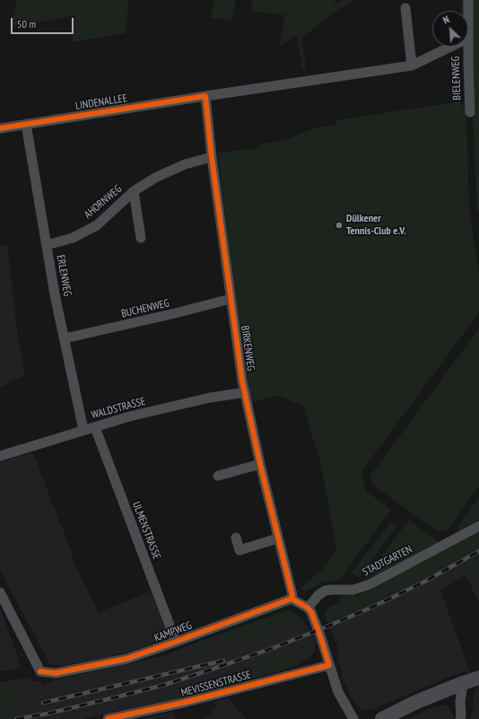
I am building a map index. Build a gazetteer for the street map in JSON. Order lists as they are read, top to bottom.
{
  "streets": {
    "street": [
      "BIELENWEG",
      "LINDENALLEE",
      "AHORNWEG",
      "ERLENWEG",
      "BUCHENWEG",
      "BIRKENWEG",
      "WALDSTRASSE",
      "ULMENSTRASSE",
      "STADTGARTEN",
      "KAMPWEG",
      "MEVISSENSTRASSE"
    ]
  },
  "crossings": [
    ["LINDENALLEE", "ERLENWEG"],
    ["LINDENALLEE", "BIRKENWEG"],
    ["AHORNWEG", "ERLENWEG"],
    ["AHORNWEG", "BIRKENWEG"],
    ["ERLENWEG", "BUCHENWEG"],
    ["ERLENWEG", "WALDSTRASSE"],
    ["BUCHENWEG", "BIRKENWEG"],
    ["BIRKENWEG", "WALDSTRASSE"],
    ["BIRKENWEG", "KAMPWEG"],
    ["WALDSTRASSE", "ULMENSTRASSE"],
    ["ULMENSTRASSE", "KAMPWEG"]
  ],
  "places": ["Dülkener Tennis-Club e.V."],
  "scale_bar": "50 m",
  "north": "top left"
}
